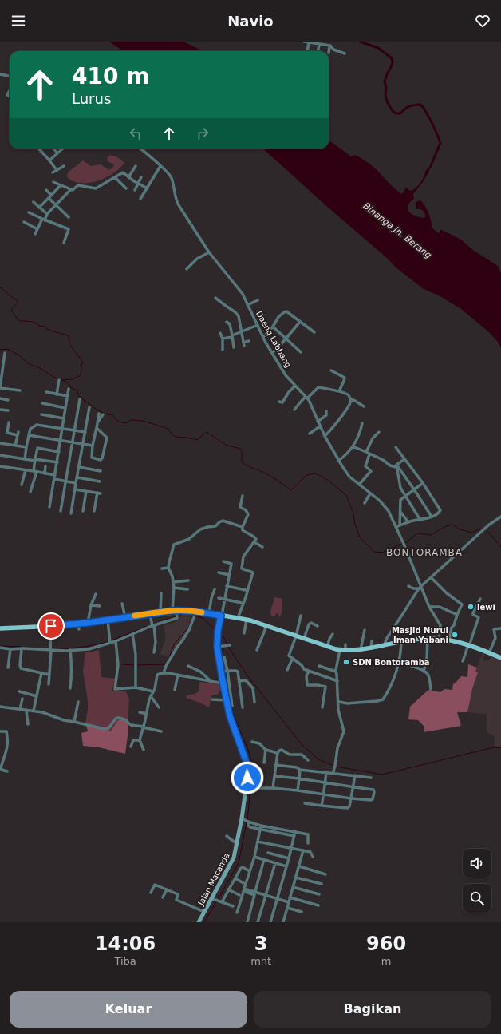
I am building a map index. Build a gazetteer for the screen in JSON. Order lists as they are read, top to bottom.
{
  "streets": {
    "street": ["Daeng Labbang", "Jalan Macanda"]
  },
  "districts": ["BONTORAMBA"],
  "water": ["Binanga Jn. Berang"],
  "places": ["lewi", "Masjid Nurul Iman Yabani", "SDN Bontoramba"],
  "page": {
    "header": "Navio",
    "turn": ["410 m", "Lurus"],
    "eta": [
      "14:06",
      "Tiba",
      "3",
      "mnt",
      "960",
      "m"
    ],
    "buttons": ["Keluar", "Bagikan"]
  }
}
